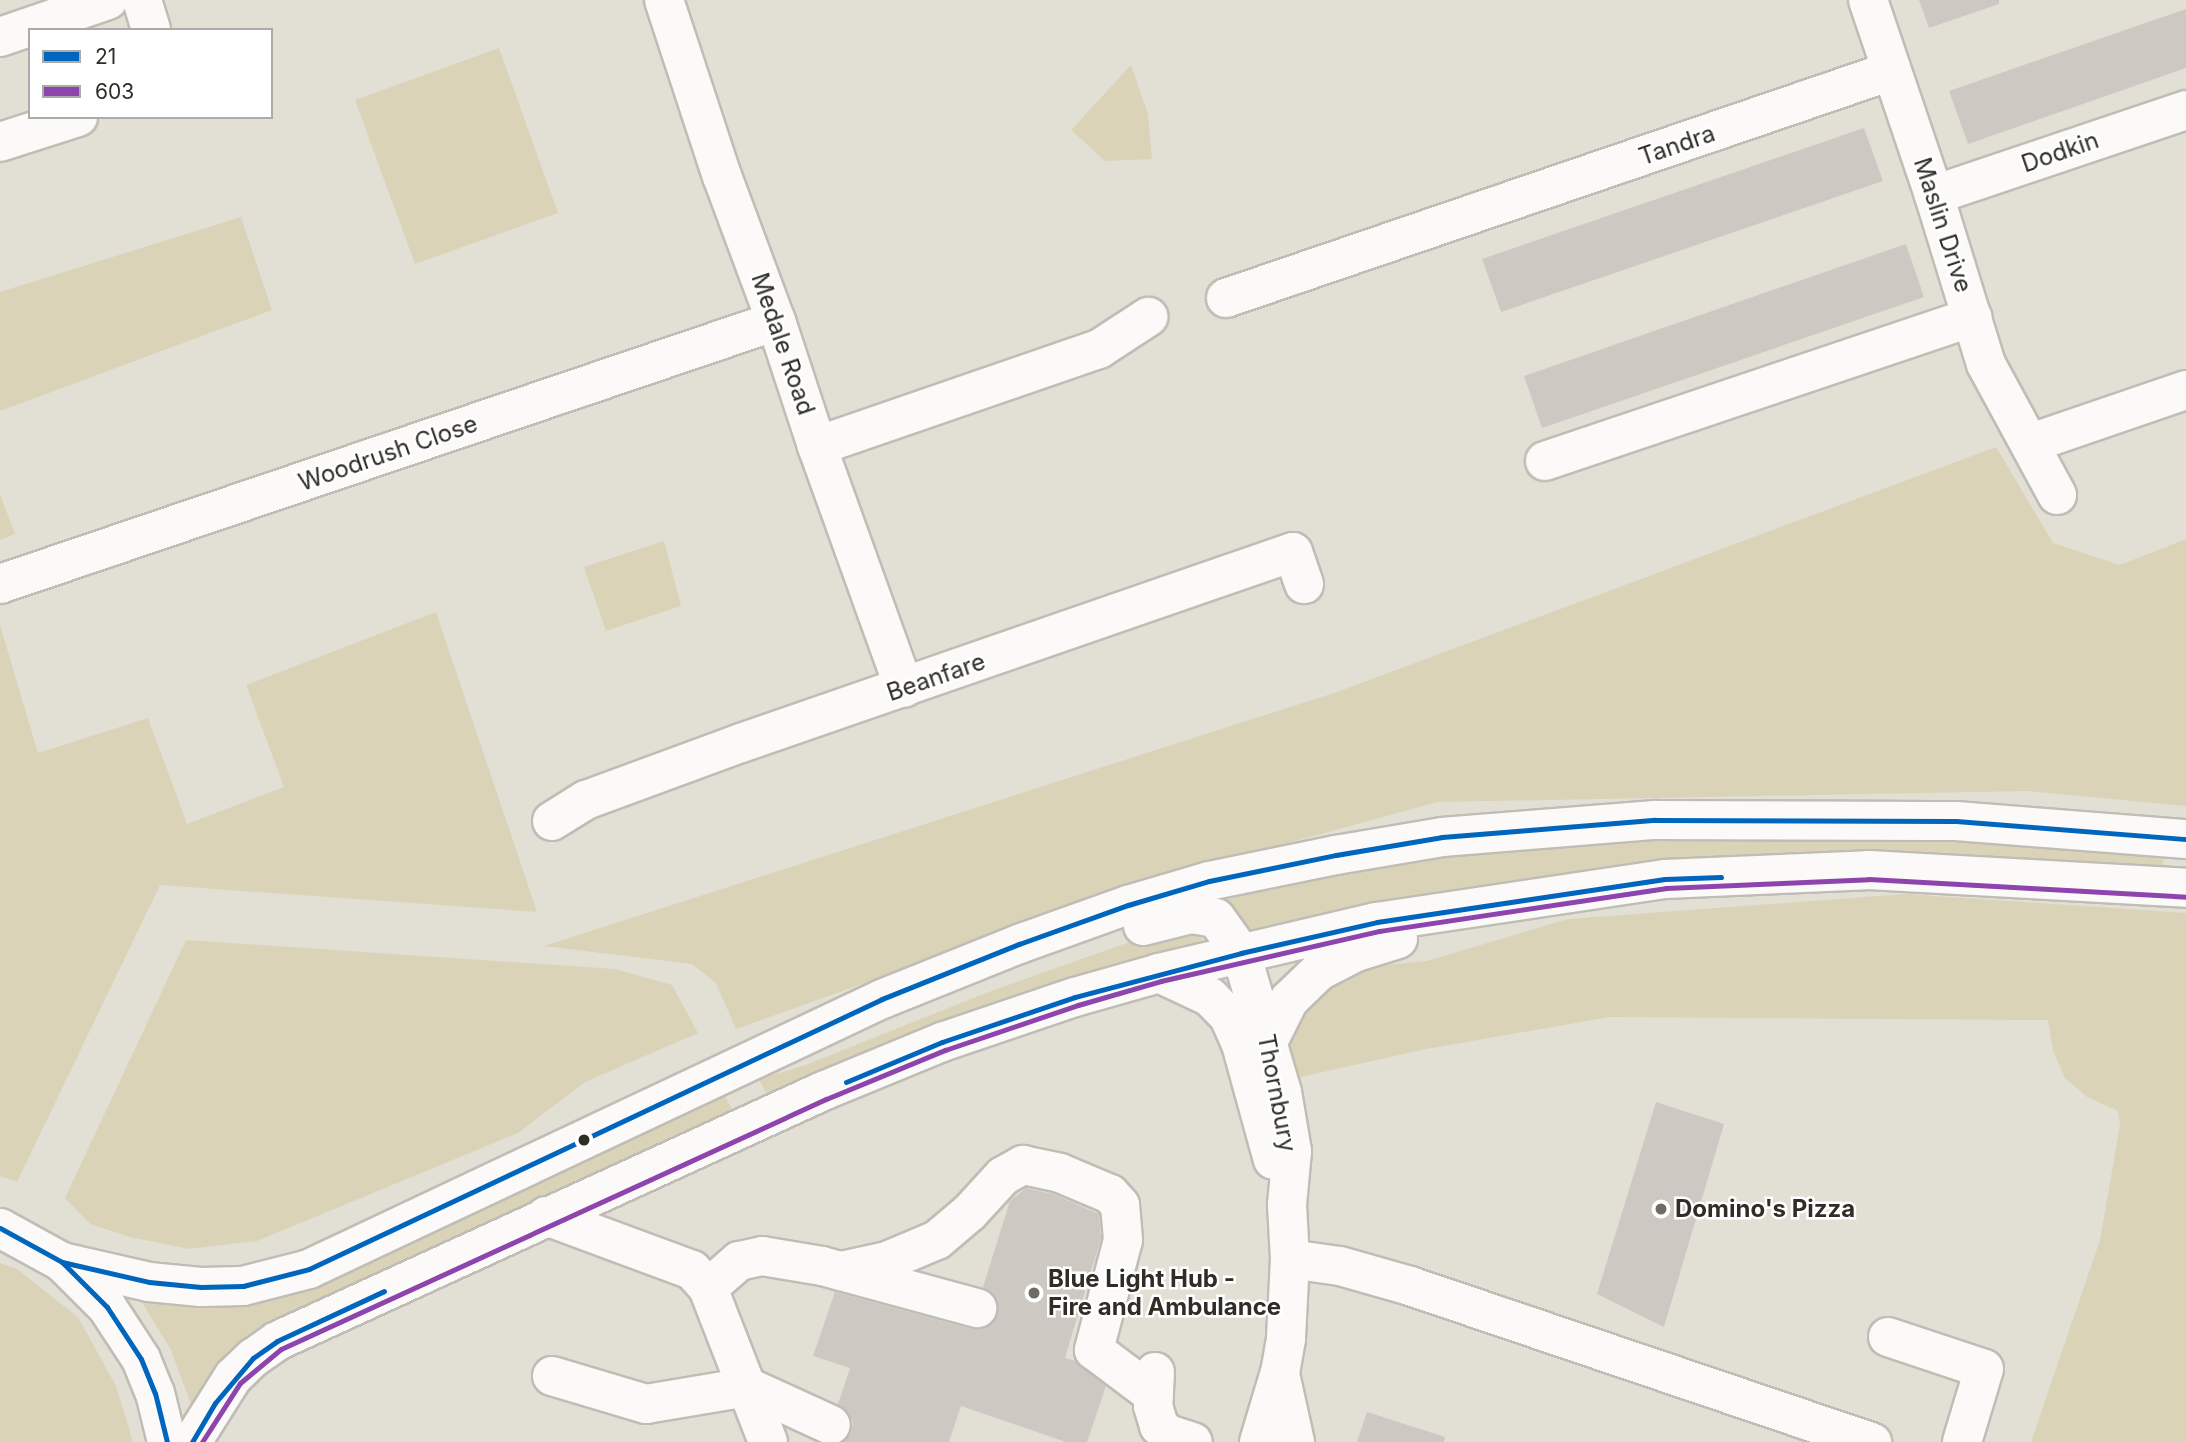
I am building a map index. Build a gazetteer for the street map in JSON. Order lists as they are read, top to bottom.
{
  "streets": {
    "main road": [
      "Tandra",
      "Dodkin",
      "Maslin Drive",
      "Medale Road",
      "Woodrush Close",
      "Beanfare",
      "Thornbury"
    ]
  },
  "crossings": [
    ["Tandra", "Maslin Drive"],
    ["Dodkin", "Maslin Drive"],
    ["Medale Road", "Woodrush Close"],
    ["Medale Road", "Beanfare"]
  ],
  "places": ["Domino's Pizza", "Blue Light Hub - Fire and Ambulance"],
  "lines": ["transit line 21", "transit line 603"],
  "legend": ["21", "603"]
}
